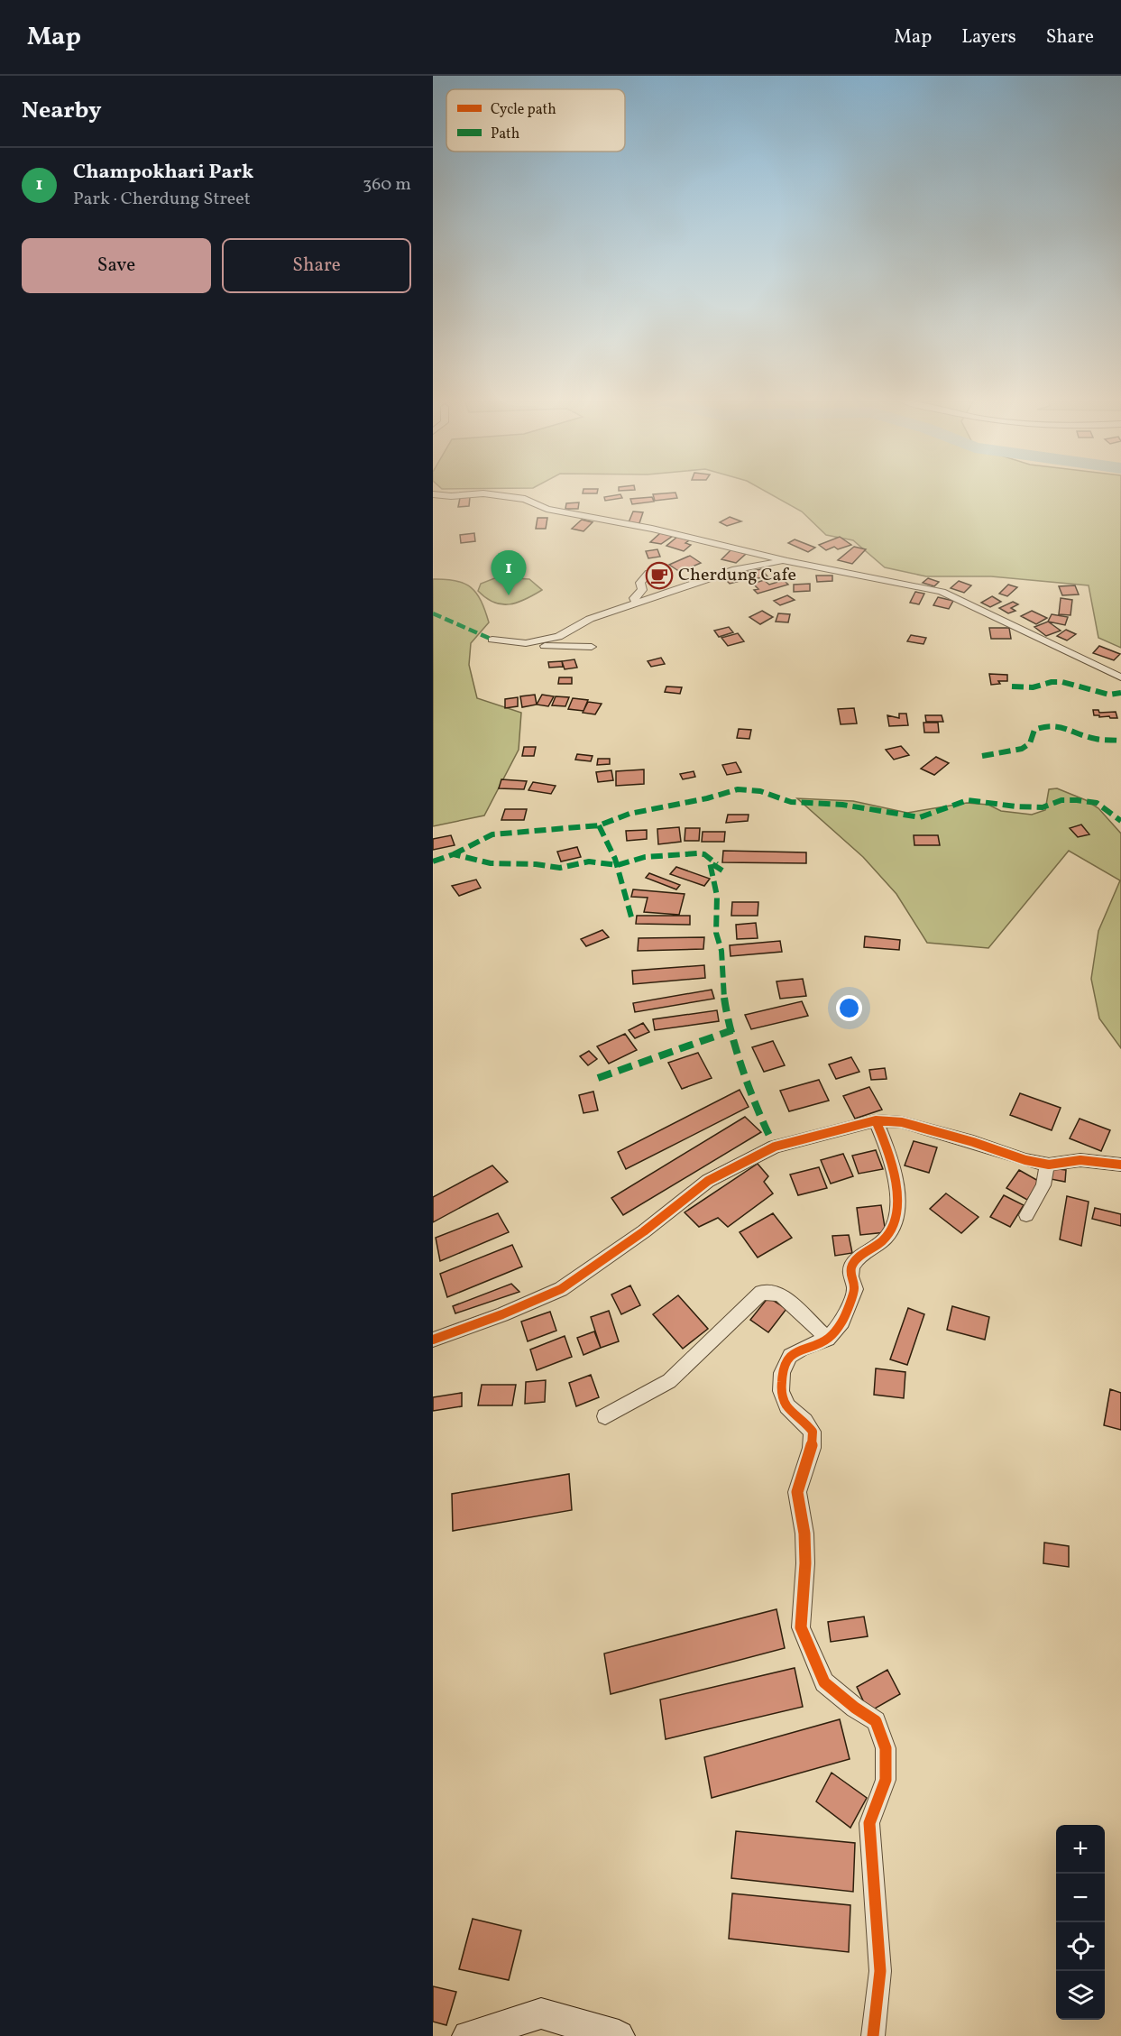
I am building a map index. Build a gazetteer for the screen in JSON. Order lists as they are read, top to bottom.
{
  "places": {
    "cafe": ["Cherdung Cafe"]
  },
  "legend": ["Cycle path", "Path"],
  "page": {
    "header": "Map",
    "nav": ["Map", "Layers", "Share"],
    "heading": "Nearby",
    "list": [
      {
        "mark": "1",
        "name": "Champokhari Park",
        "note": "Park · Cherdung Street",
        "value": "360 m"
      }
    ],
    "buttons": ["Save", "Share"],
    "pins": "1",
    "map_buttons": ["+", "−"]
  }
}
